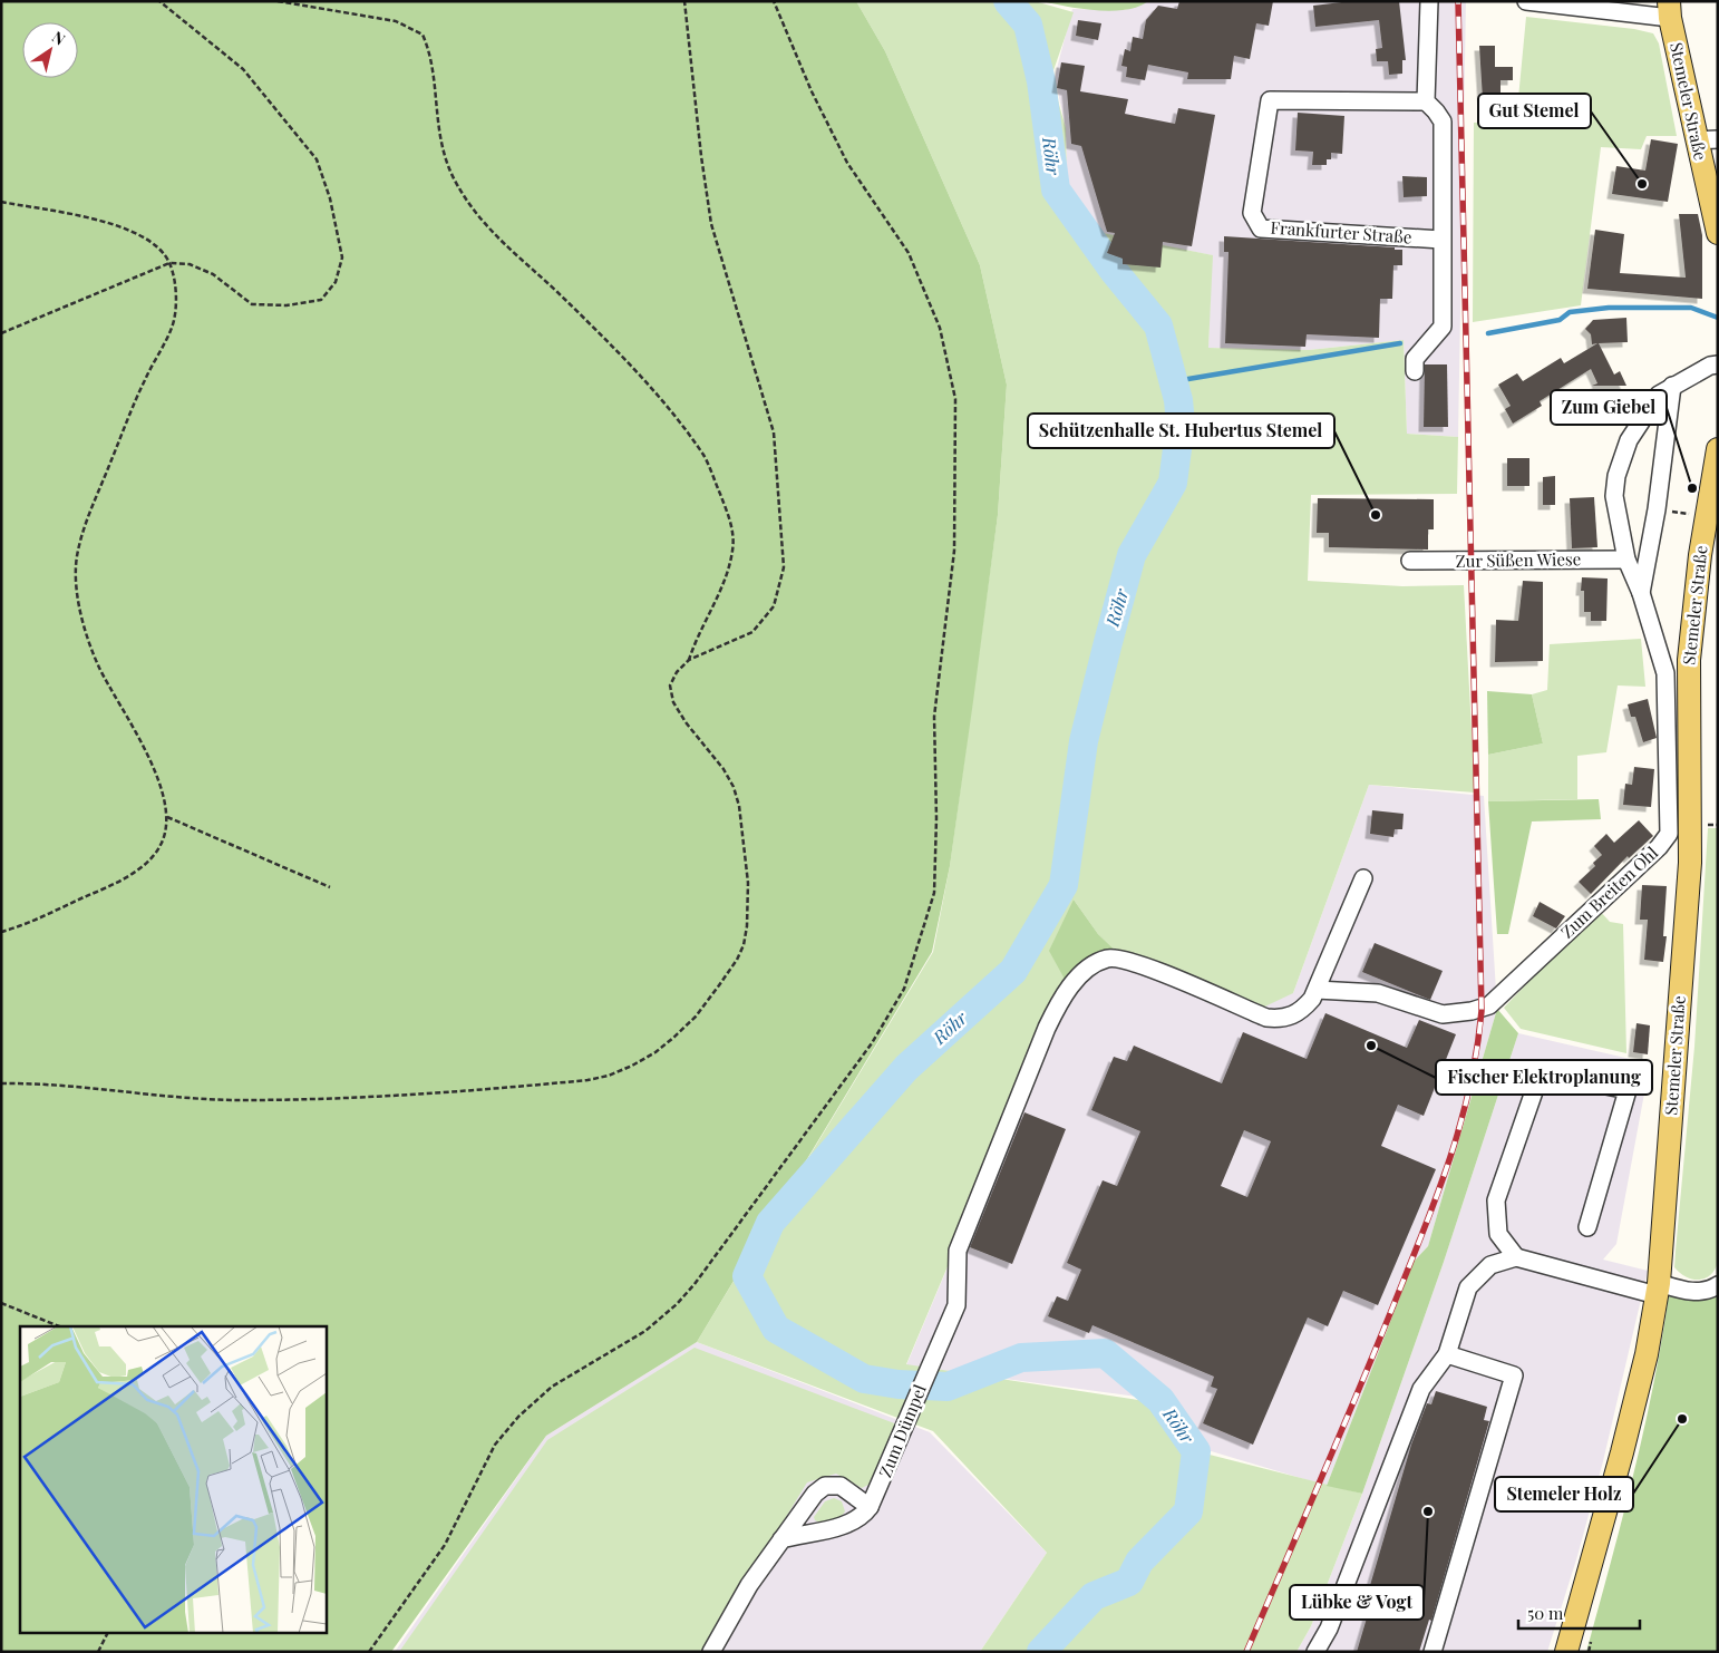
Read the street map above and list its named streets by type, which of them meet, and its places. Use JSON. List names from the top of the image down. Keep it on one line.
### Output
{"streets":{"main road":["Stemeler Straße"],"street":["Frankfurter Straße","Zur Süßen Wiese","Zum Breiten Ohl","Zum Dümpel"]},"crossings":[["Zur Süßen Wiese","Zum Breiten Ohl"],["Zum Breiten Ohl","Zum Dümpel"]],"water":["Röhr"],"places":["Gut Stemel","Zum Giebel","Schützenhalle St. Hubertus Stemel","Fischer Elektroplanung","Stemeler Holz","Lübke & Vogt"],"scale_bar":"50 m","north":"top right"}
